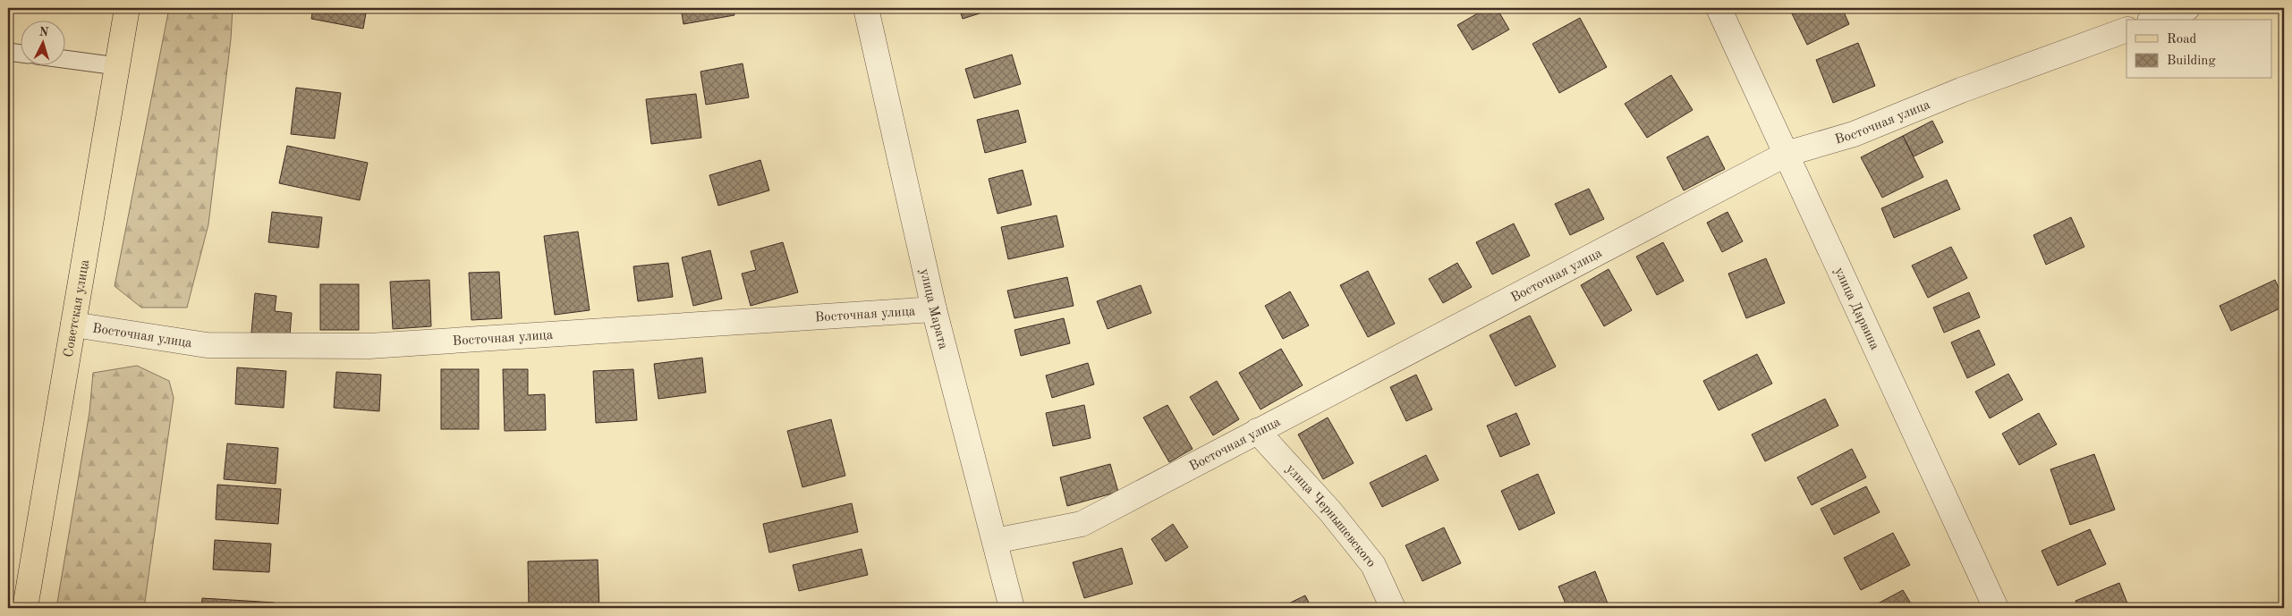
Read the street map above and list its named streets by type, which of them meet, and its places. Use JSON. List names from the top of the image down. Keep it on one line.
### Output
{"streets":{"main road":["Советская улица"],"street":["Восточная улица","улица Дарвина","улица Марата","улица Чернышевского"]},"crossings":[["Восточная улица","улица Дарвина"],["Восточная улица","Советская улица"],["Восточная улица","улица Марата"],["Восточная улица","улица Чернышевского"]],"legend":["Road","Building"],"north":"top"}
